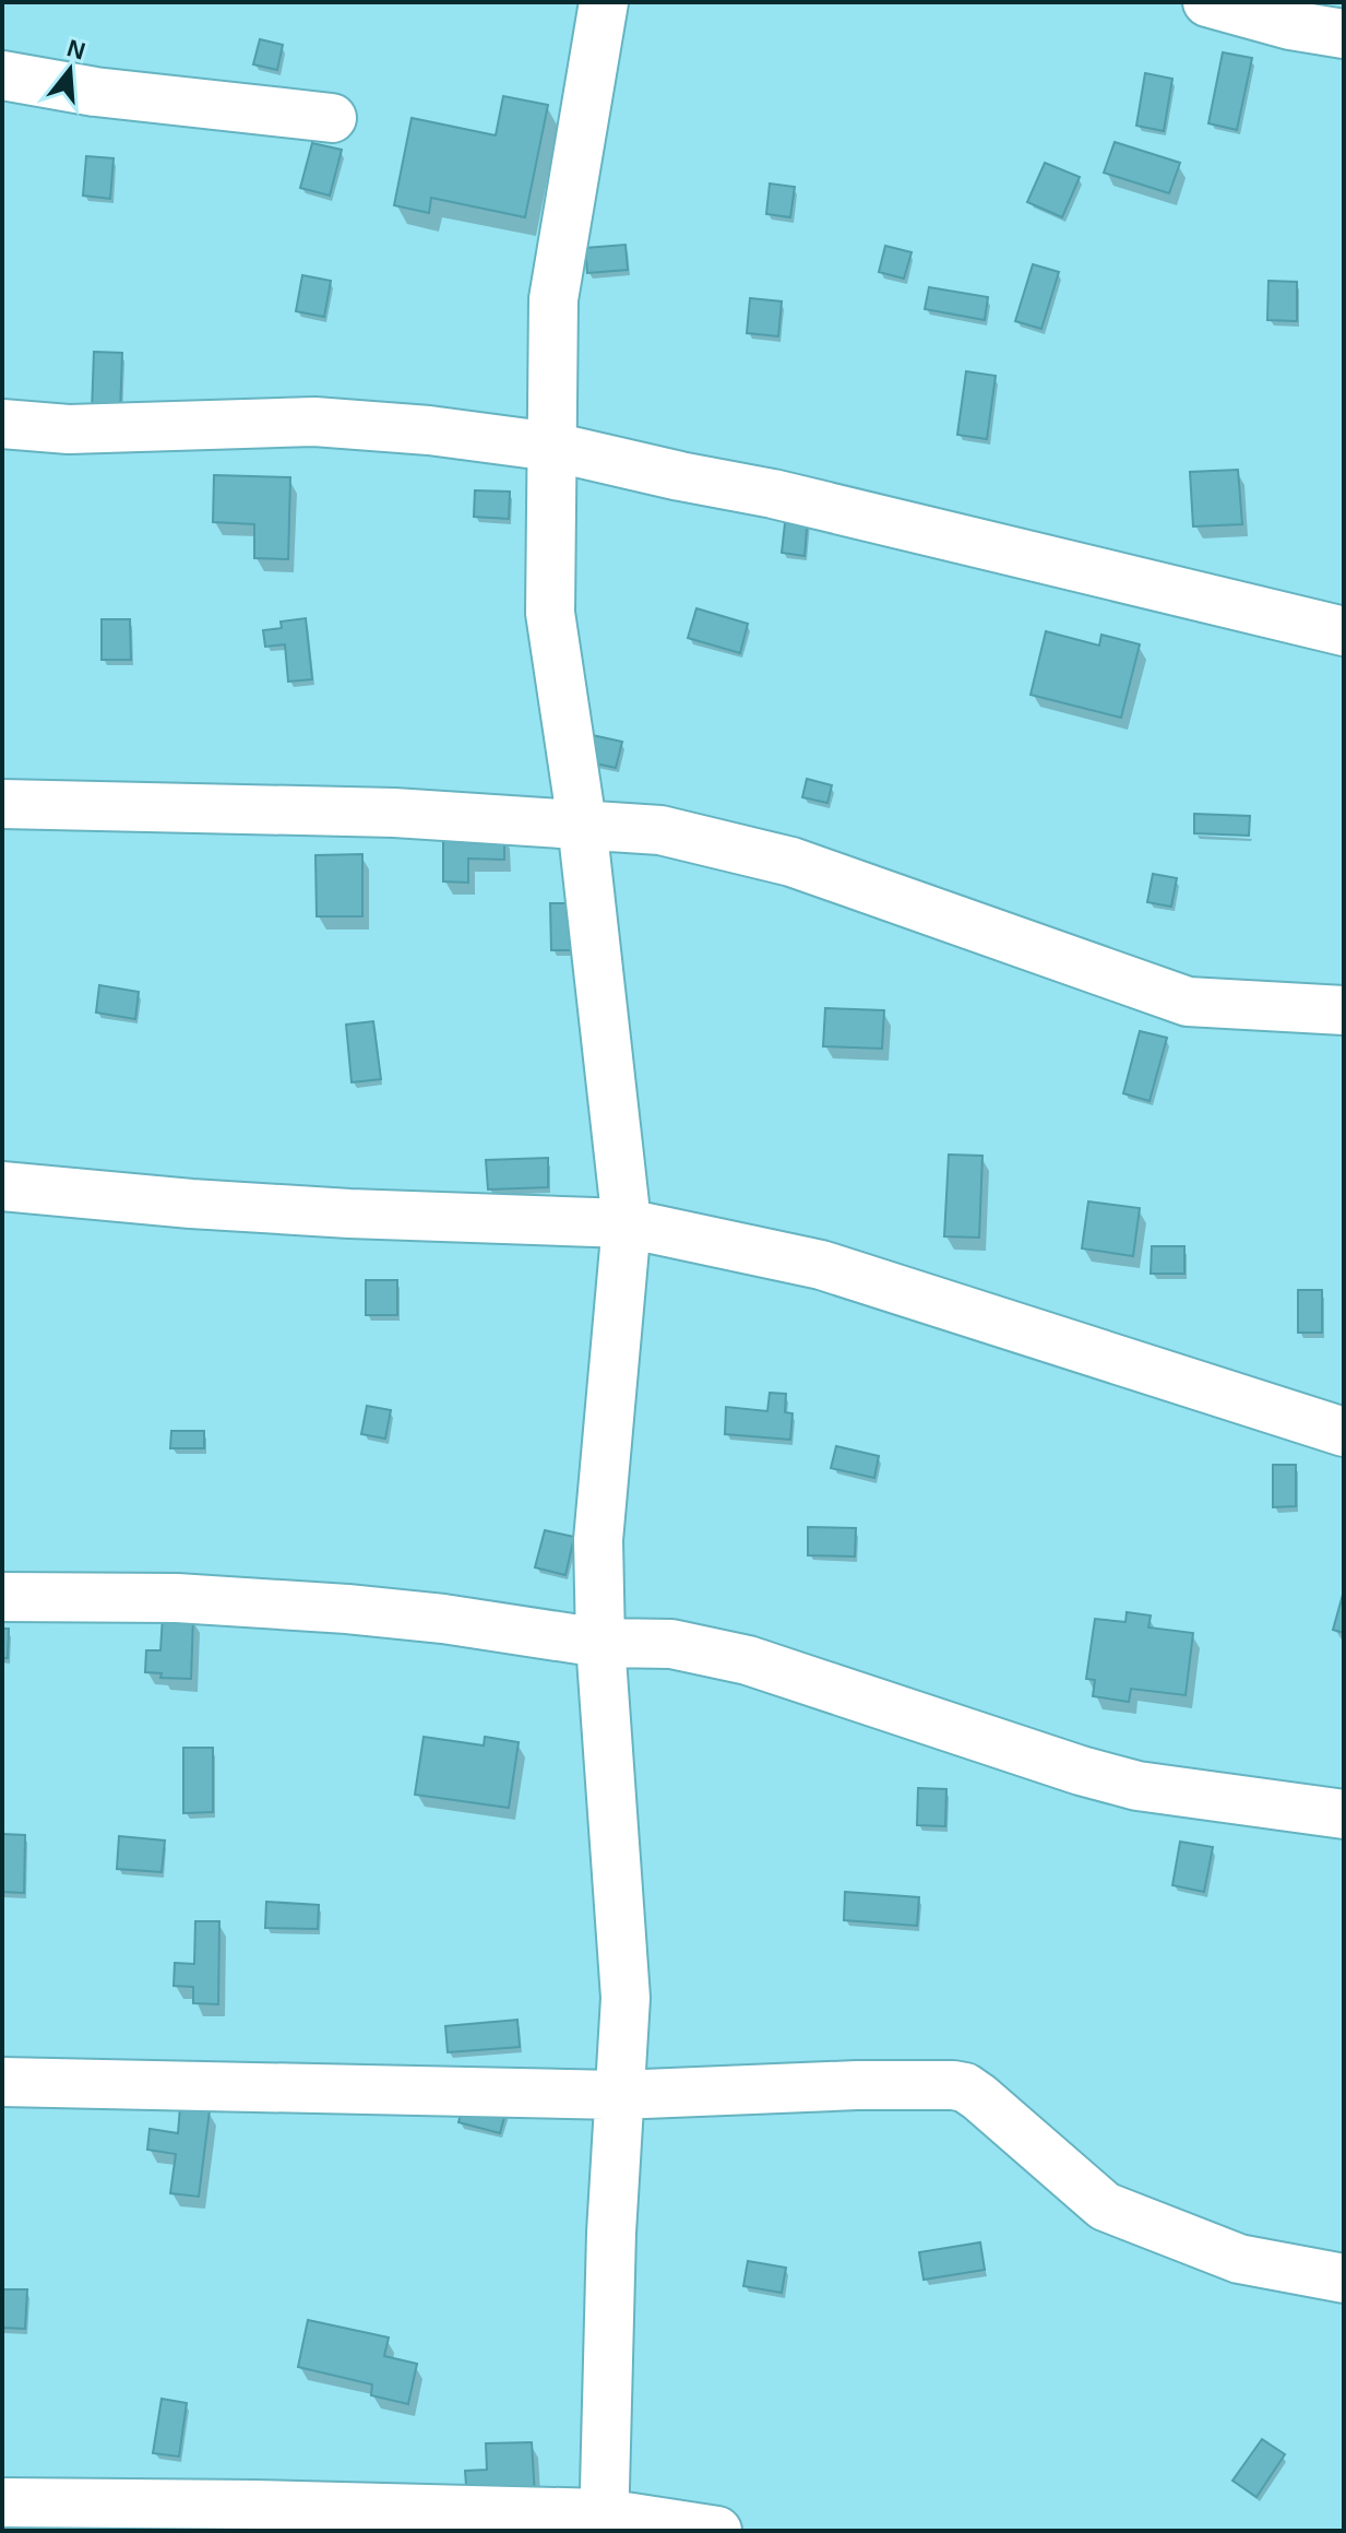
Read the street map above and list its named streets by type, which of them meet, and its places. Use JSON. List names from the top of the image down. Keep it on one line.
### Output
{"north":"top"}
